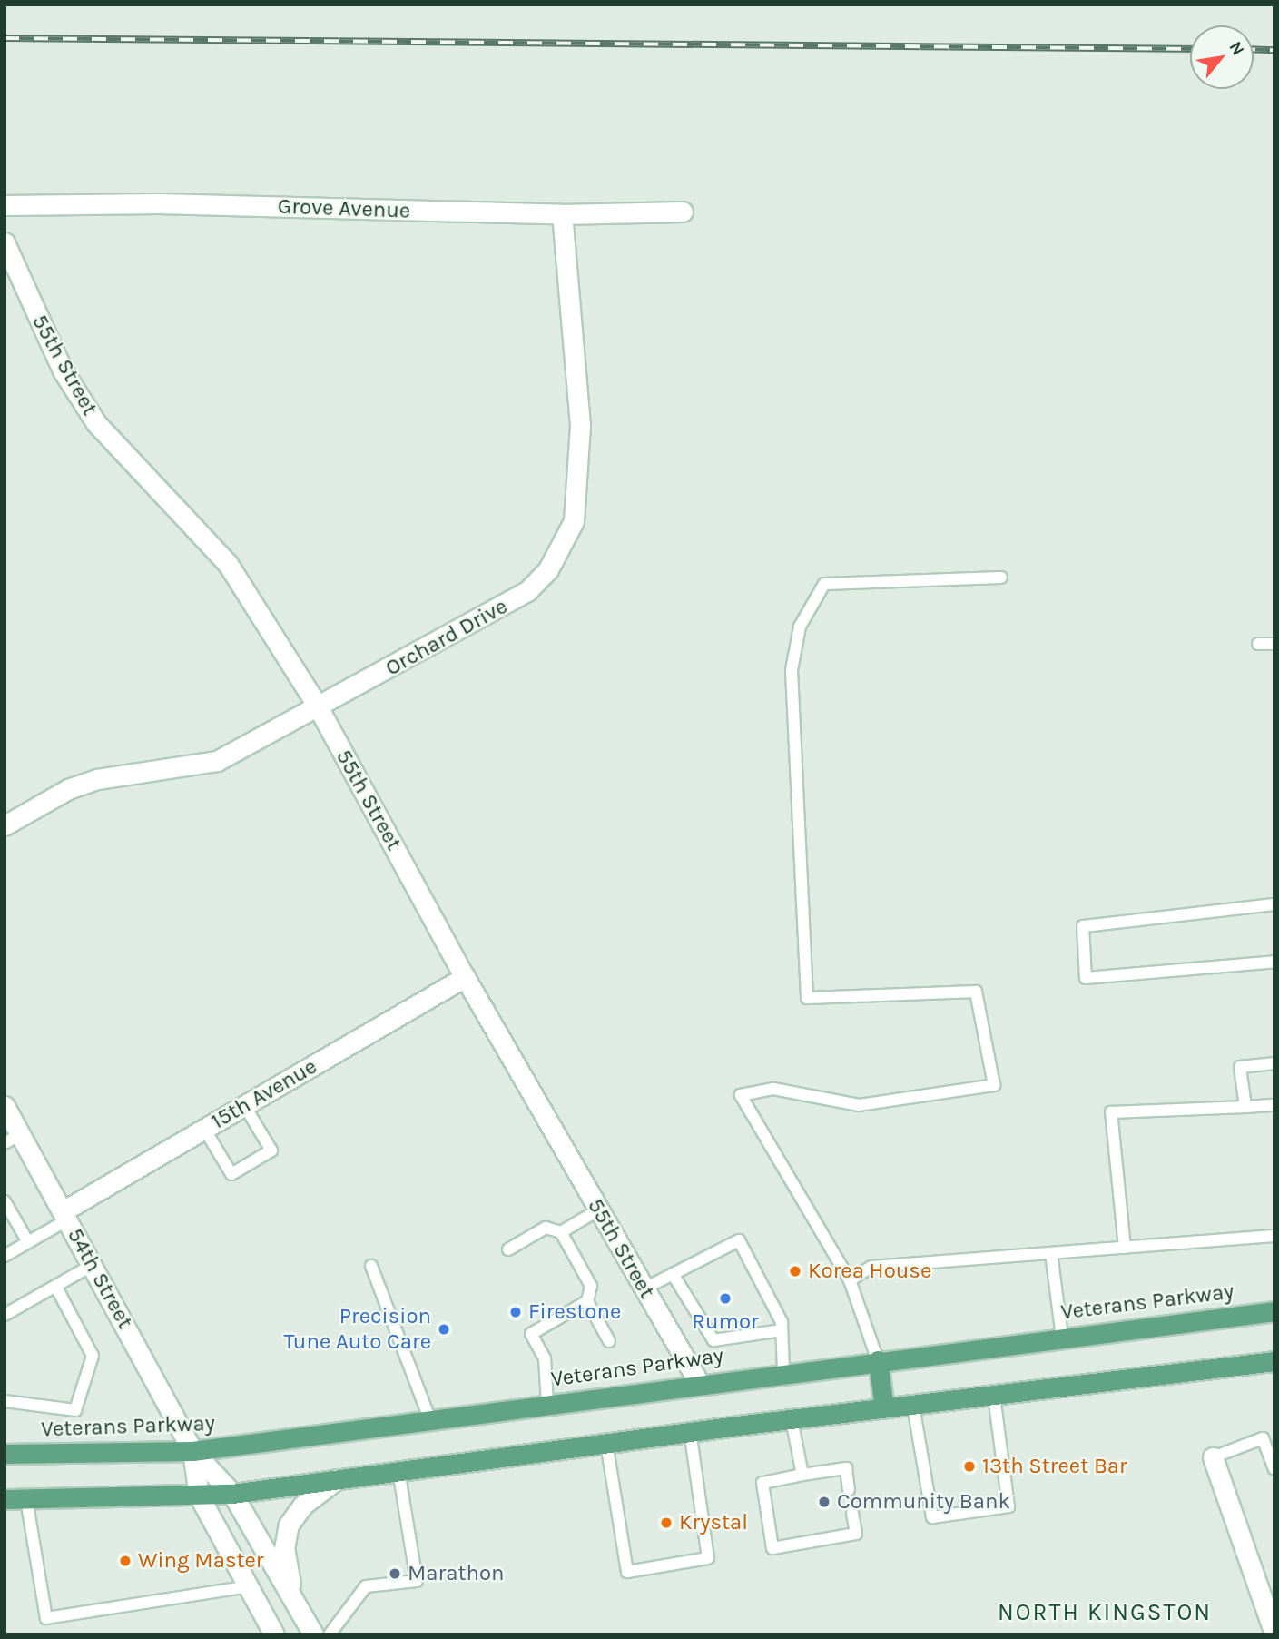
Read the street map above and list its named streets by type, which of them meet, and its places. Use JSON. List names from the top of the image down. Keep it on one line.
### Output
{"streets":{"main road":["Veterans Parkway"],"street":["Grove Avenue","55th Street","Orchard Drive","15th Avenue","54th Street"]},"crossings":[["Grove Avenue","Orchard Drive"],["55th Street","Orchard Drive"],["55th Street","15th Avenue"],["55th Street","Veterans Parkway"],["15th Avenue","54th Street"],["54th Street","Veterans Parkway"]],"districts":["NORTH KINGSTON"],"places":["Korea House","Rumor","Firestone","Precision Tune Auto Care","13th Street Bar","Community Bank","Krystal","Wing Master","Marathon"],"north":"top right"}
